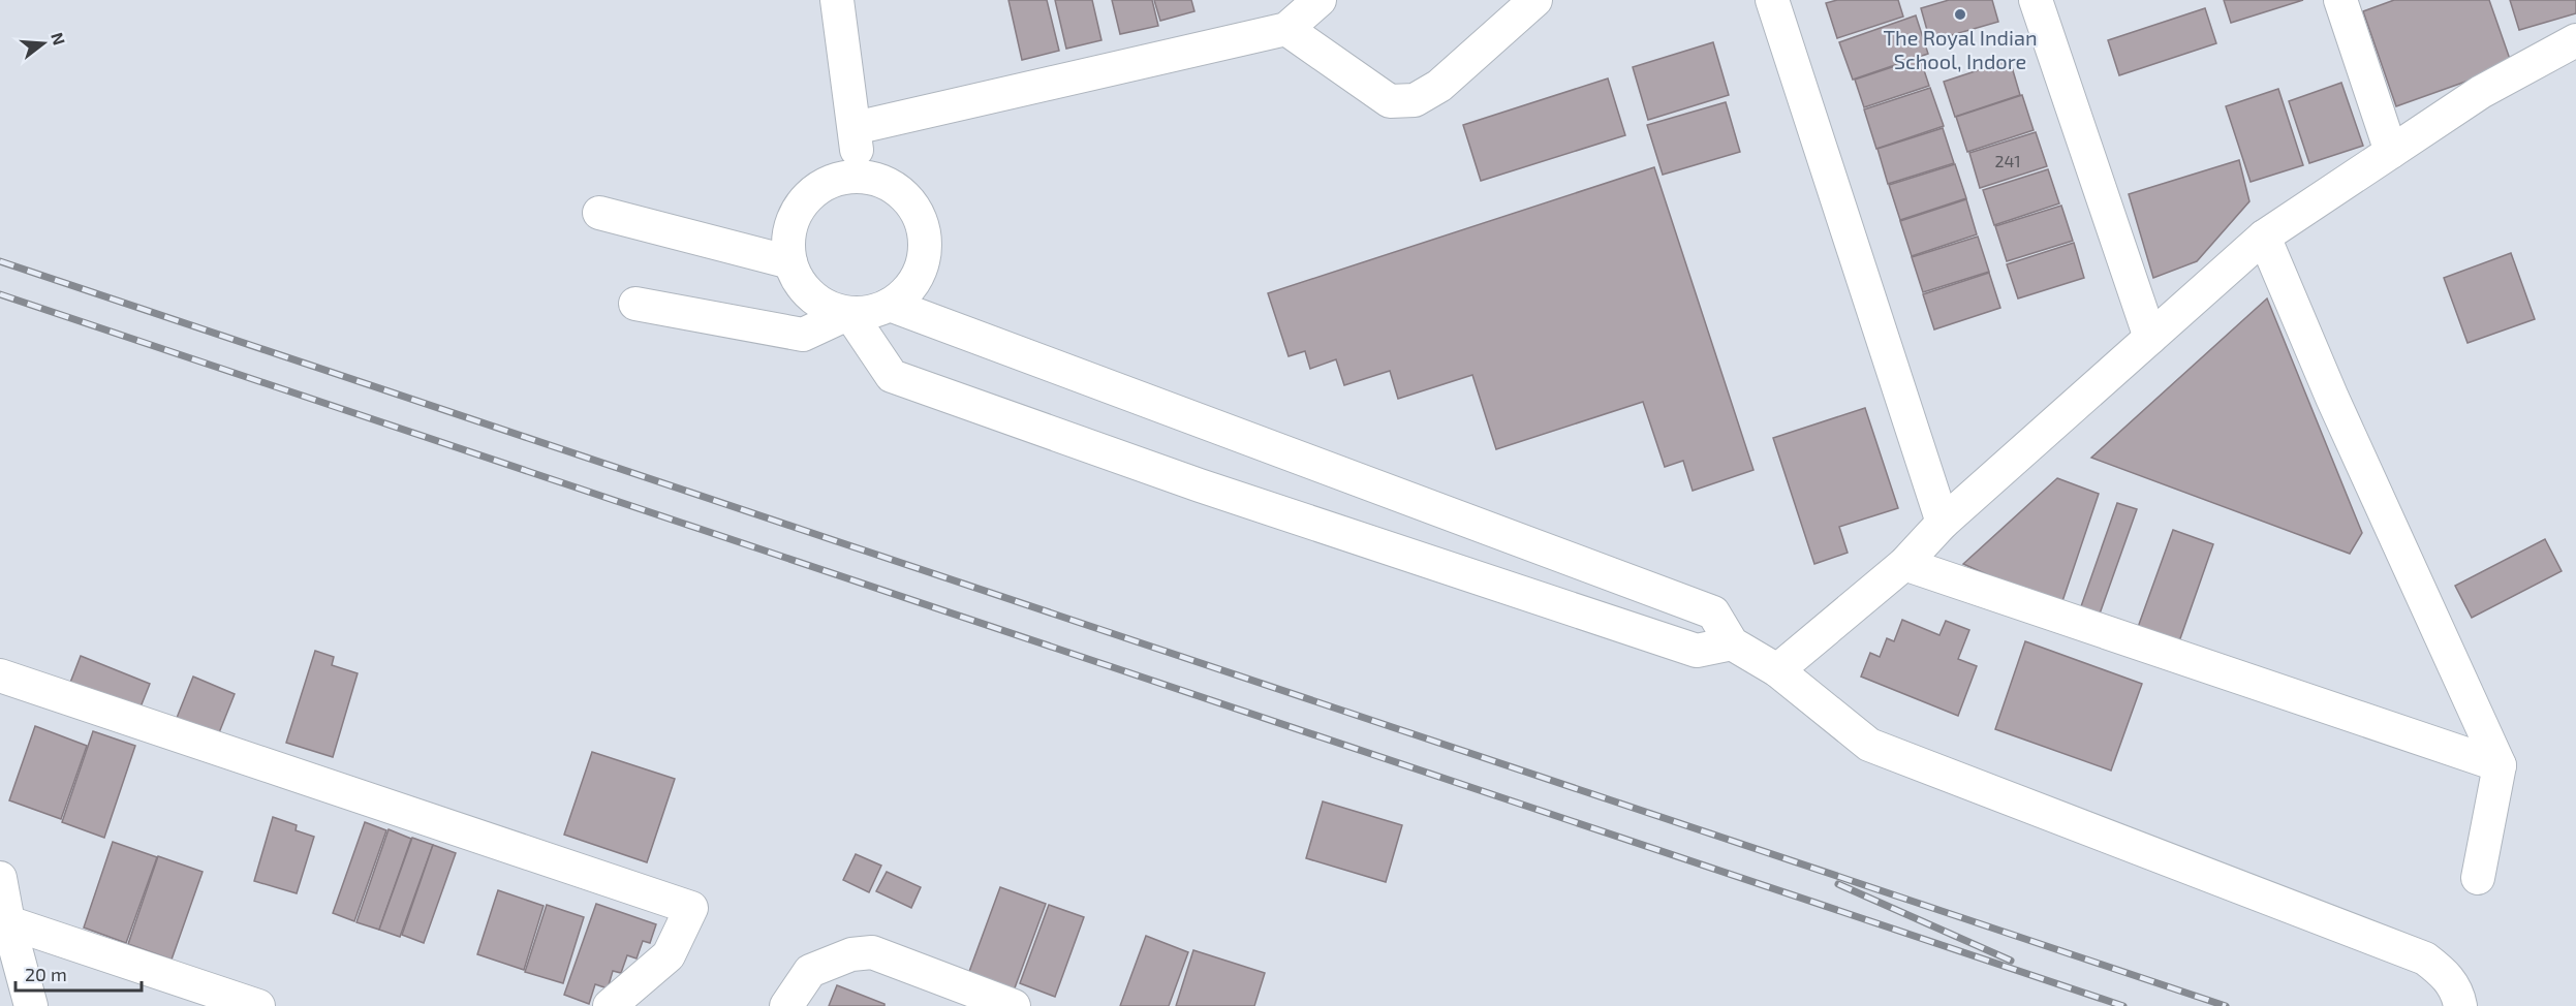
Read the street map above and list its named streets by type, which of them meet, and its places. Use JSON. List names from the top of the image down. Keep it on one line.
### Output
{"places":["The Royal Indian School, Indore"],"house_numbers":["241"],"scale_bar":"20 m","north":"right"}
